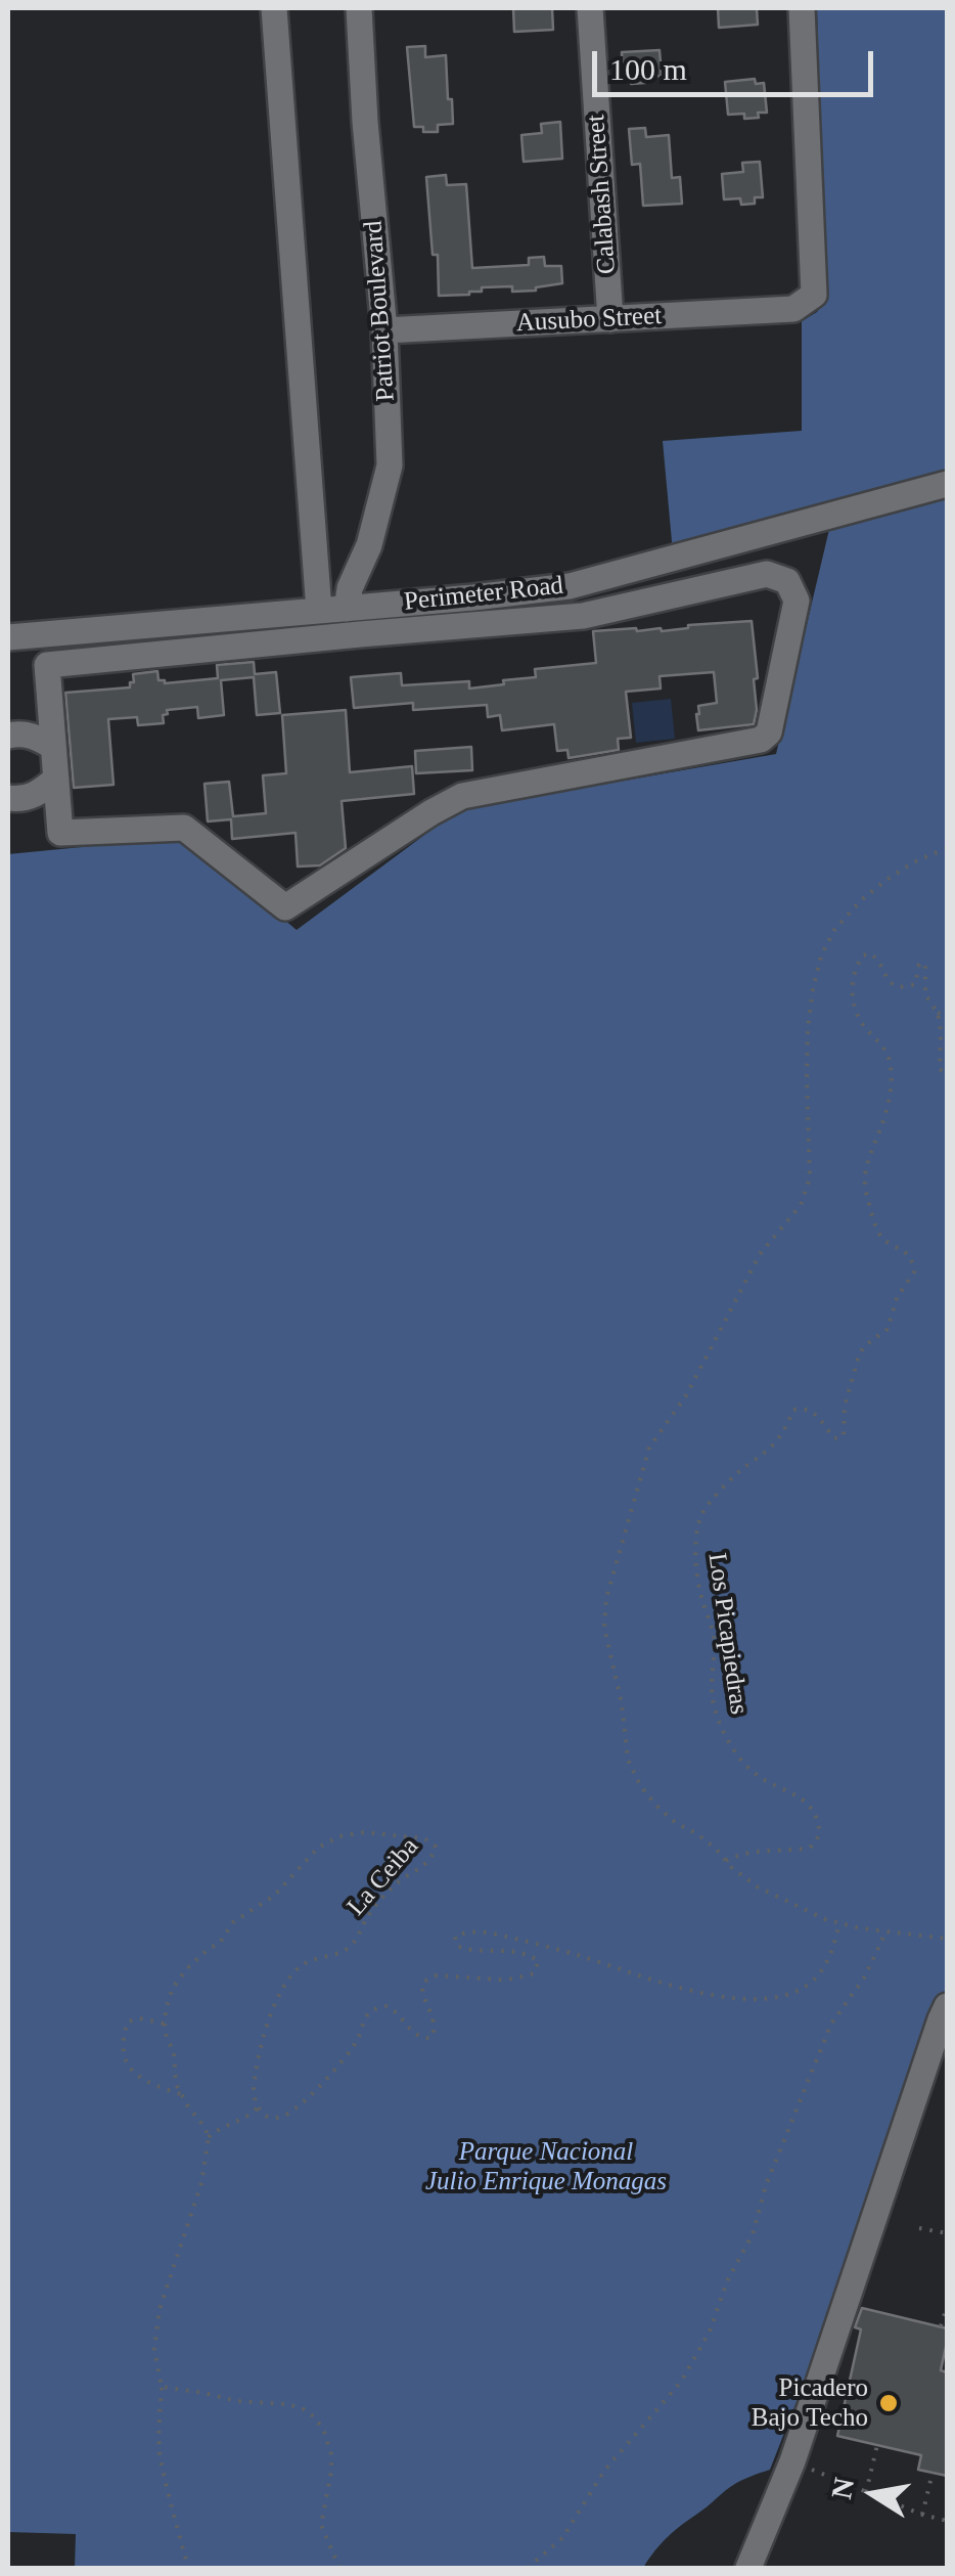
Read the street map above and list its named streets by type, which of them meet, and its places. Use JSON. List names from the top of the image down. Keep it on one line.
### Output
{"streets":{"street":["Calabash Street","Patriot Boulevard","Ausubo Street","Perimeter Road"],"path":["Los Picapiedras","La Ceiba"]},"crossings":[["Calabash Street","Ausubo Street"],["Patriot Boulevard","Ausubo Street"],["Patriot Boulevard","Perimeter Road"]],"parks":["Parque Nacional Julio Enrique Monagas"],"places":["Picadero Bajo Techo"],"scale_bar":"100 m","north":"left"}
